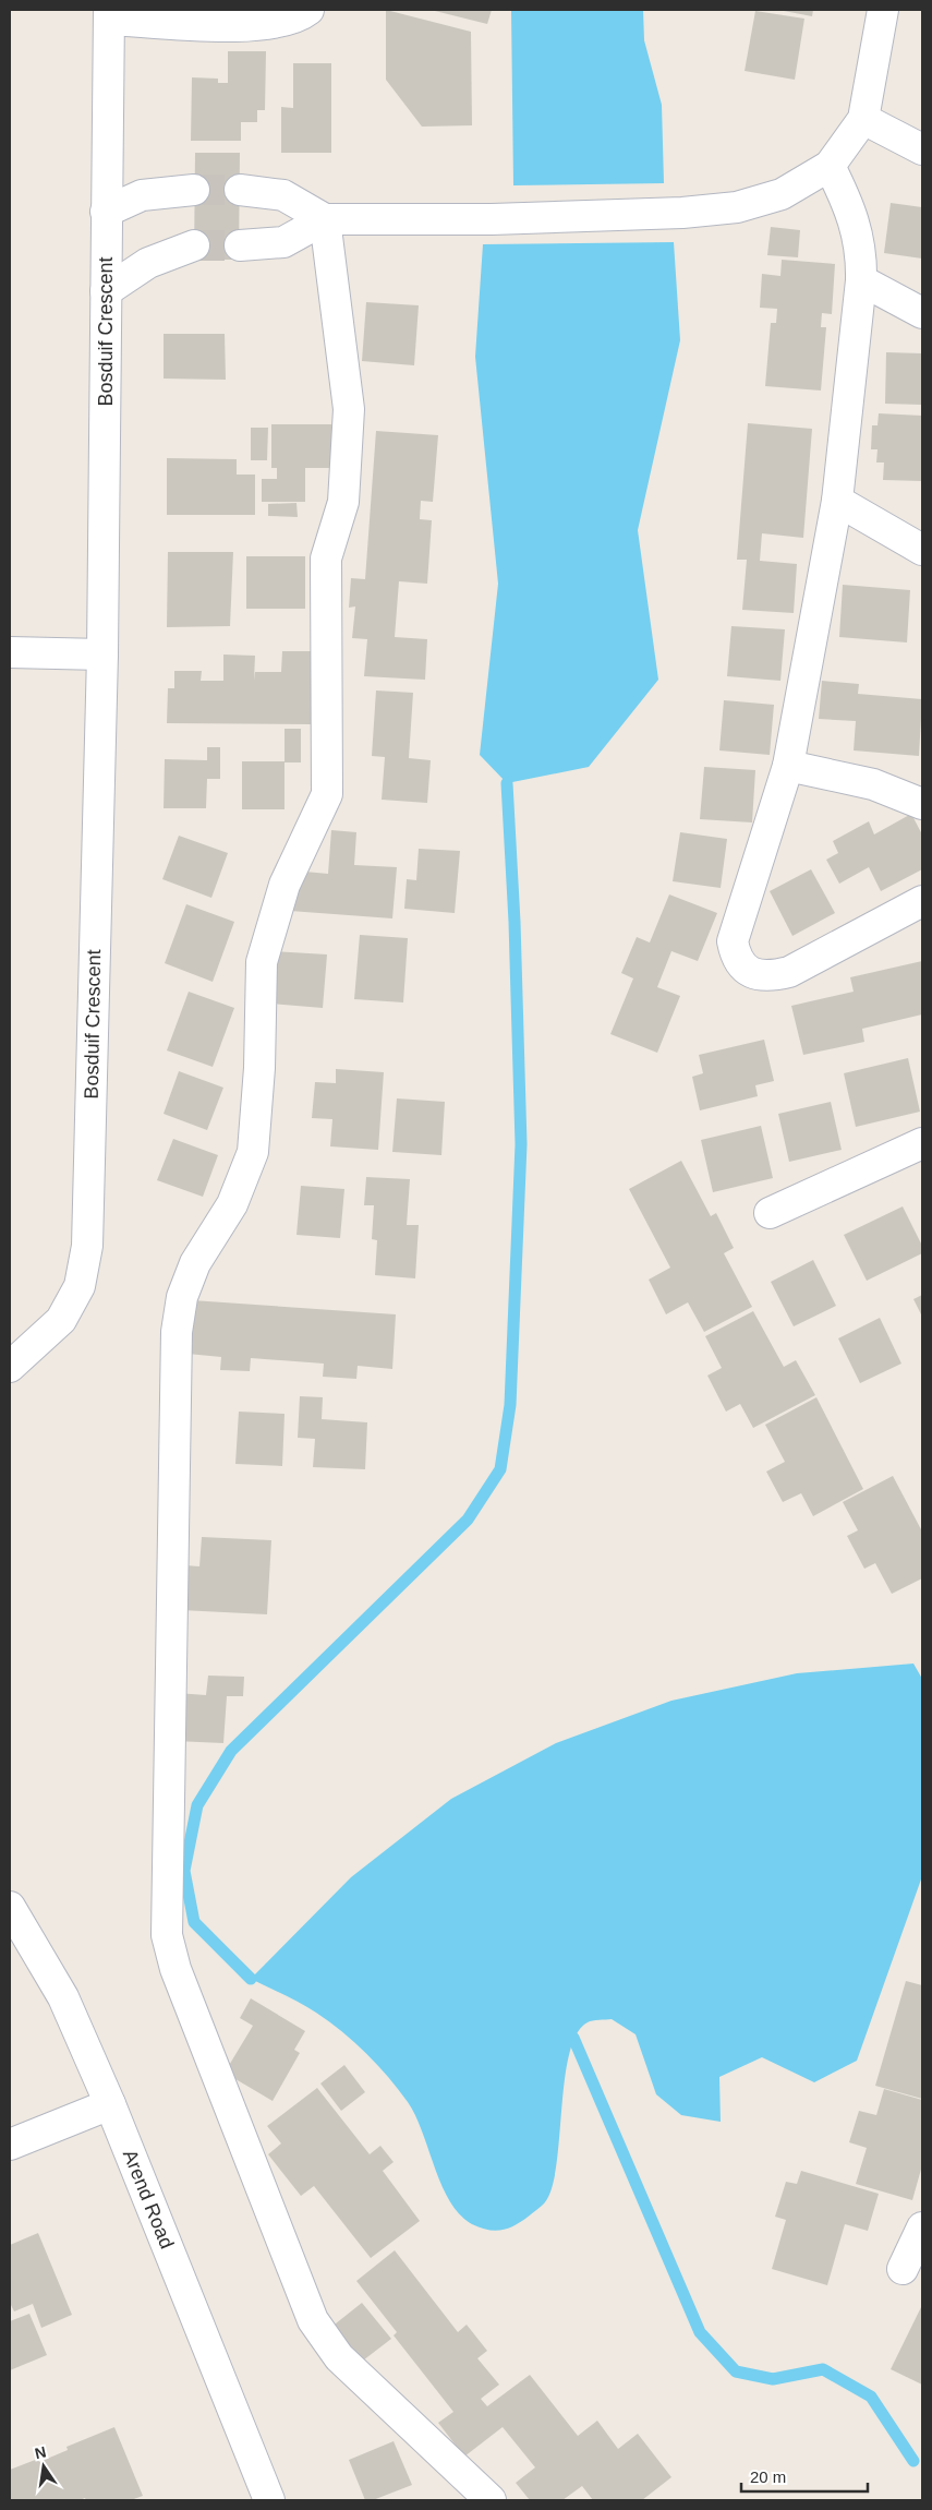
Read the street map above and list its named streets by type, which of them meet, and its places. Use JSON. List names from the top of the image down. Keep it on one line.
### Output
{"streets":{"street":["Bosduif Crescent","Arend Road"]},"scale_bar":"20 m","north":"top"}
